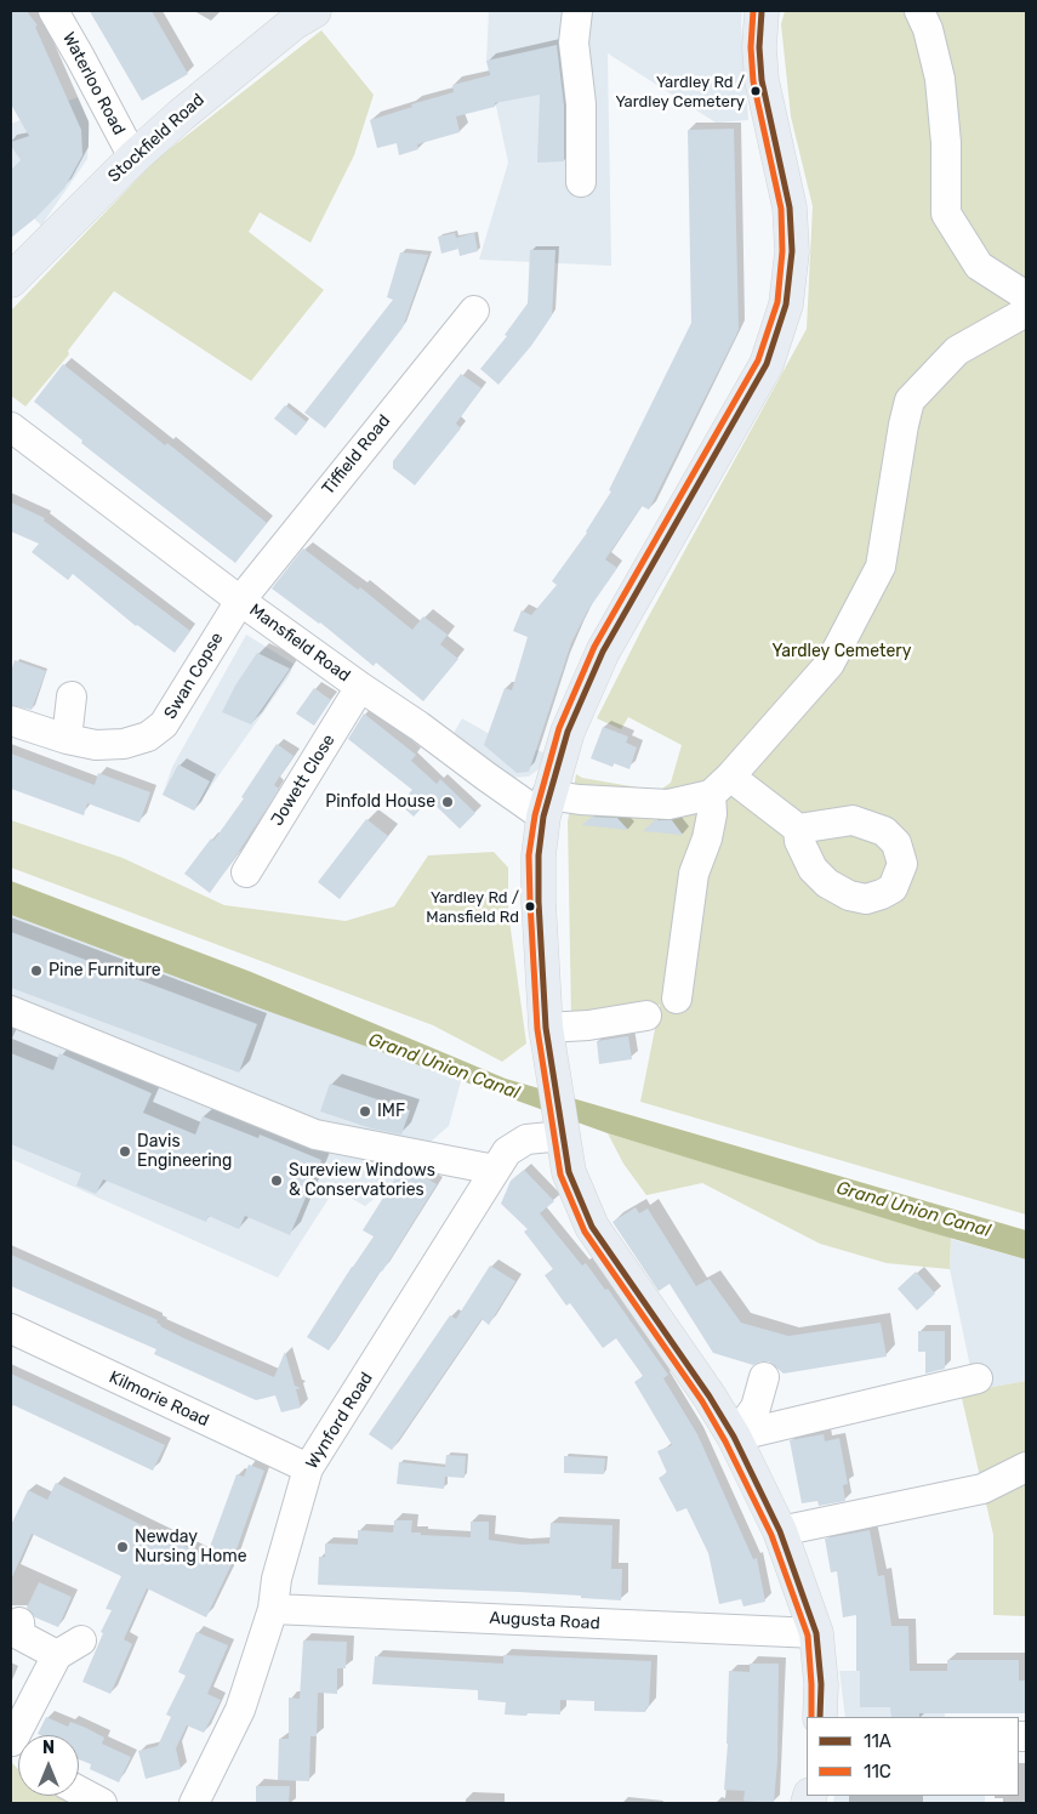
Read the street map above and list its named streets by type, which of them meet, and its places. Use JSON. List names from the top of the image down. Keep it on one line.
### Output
{"streets":{"main road":["Stockfield Road"],"street":["Waterloo Road","Tiffield Road","Mansfield Road","Swan Copse","Jowett Close","Kilmorie Road","Wynford Road","Augusta Road"]},"crossings":[["Waterloo Road","Stockfield Road"],["Tiffield Road","Mansfield Road"],["Tiffield Road","Swan Copse"],["Mansfield Road","Swan Copse"],["Mansfield Road","Jowett Close"],["Kilmorie Road","Wynford Road"],["Wynford Road","Augusta Road"]],"water":["Grand Union Canal"],"parks":["Yardley Cemetery"],"places":["Yardley Rd / Yardley Cemetery","Pinfold House","Yardley Rd / Mansfield Rd","Pine Furniture","IMF","Davis Engineering","Sureview Windows & Conservatories","Newday Nursing Home"],"lines":["transit line 11A","transit line 11C"],"legend":["11A","11C"],"north":"top"}
